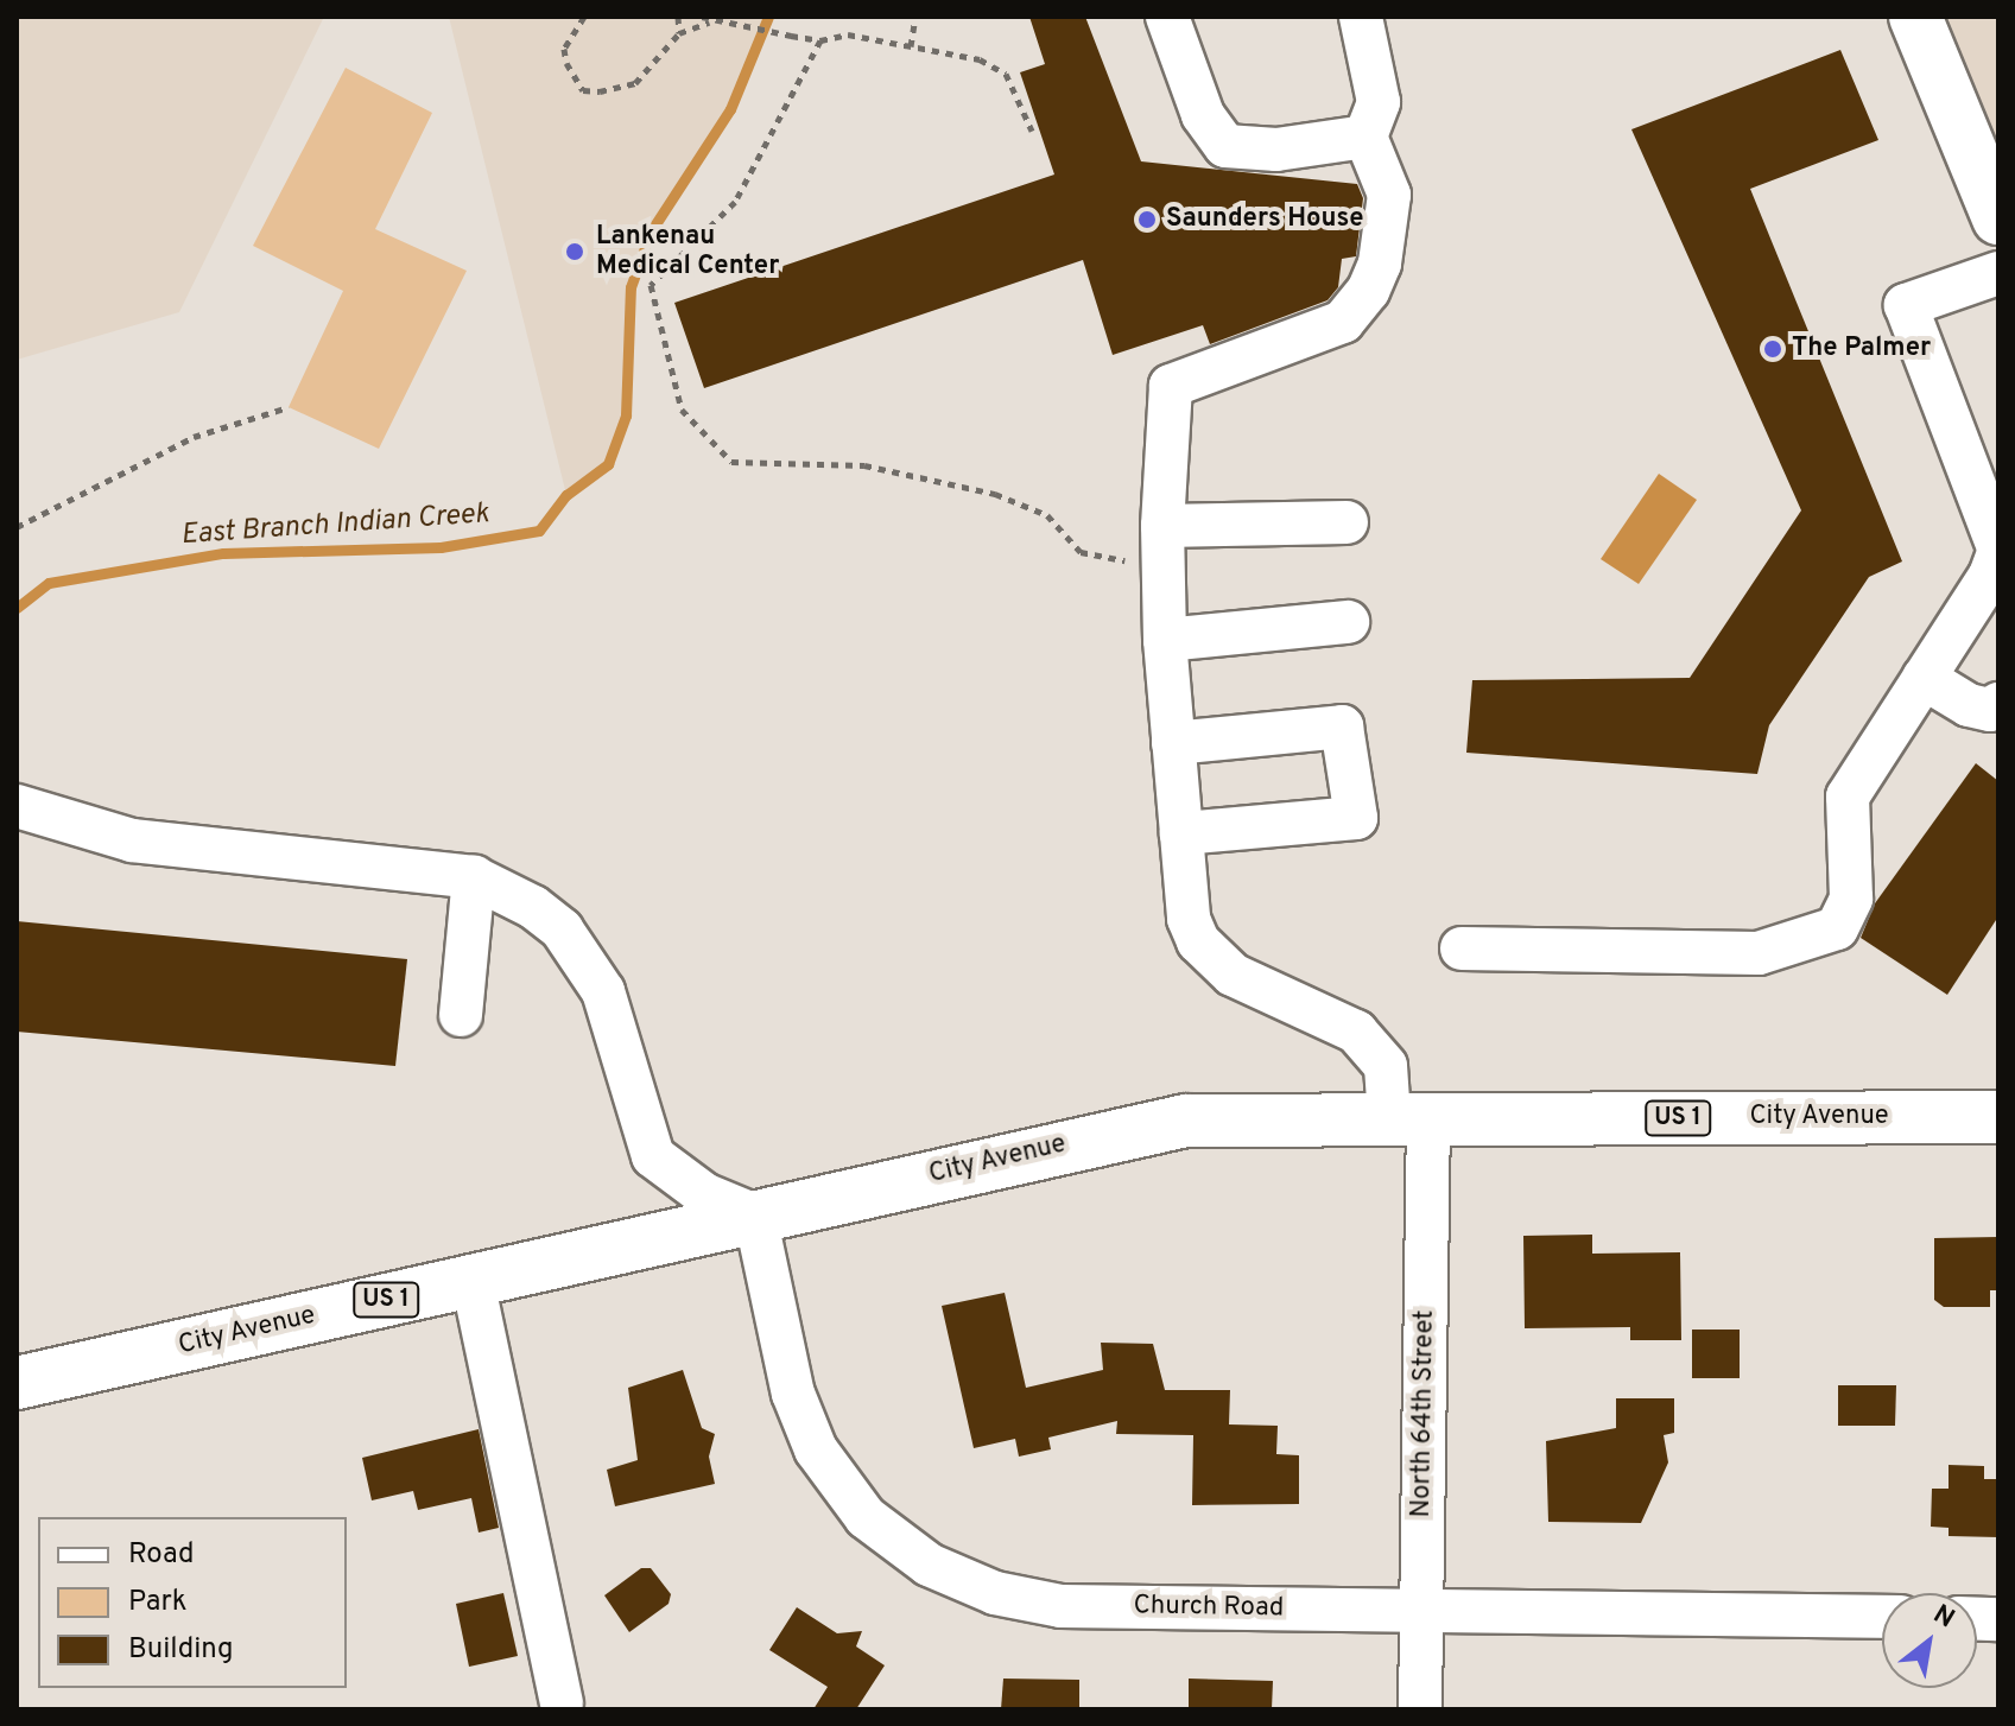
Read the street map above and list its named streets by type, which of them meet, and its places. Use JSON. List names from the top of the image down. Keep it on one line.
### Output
{"streets":{"highway":["City Avenue","US 1"],"street":["North 64th Street","Church Road"]},"crossings":[["City Avenue","North 64th Street"],["City Avenue","Church Road"],["North 64th Street","Church Road"]],"water":["East Branch Indian Creek"],"places":["Saunders House","Lankenau Medical Center","The Palmer"],"legend":["Road","Park","Building"],"north":"top right"}
